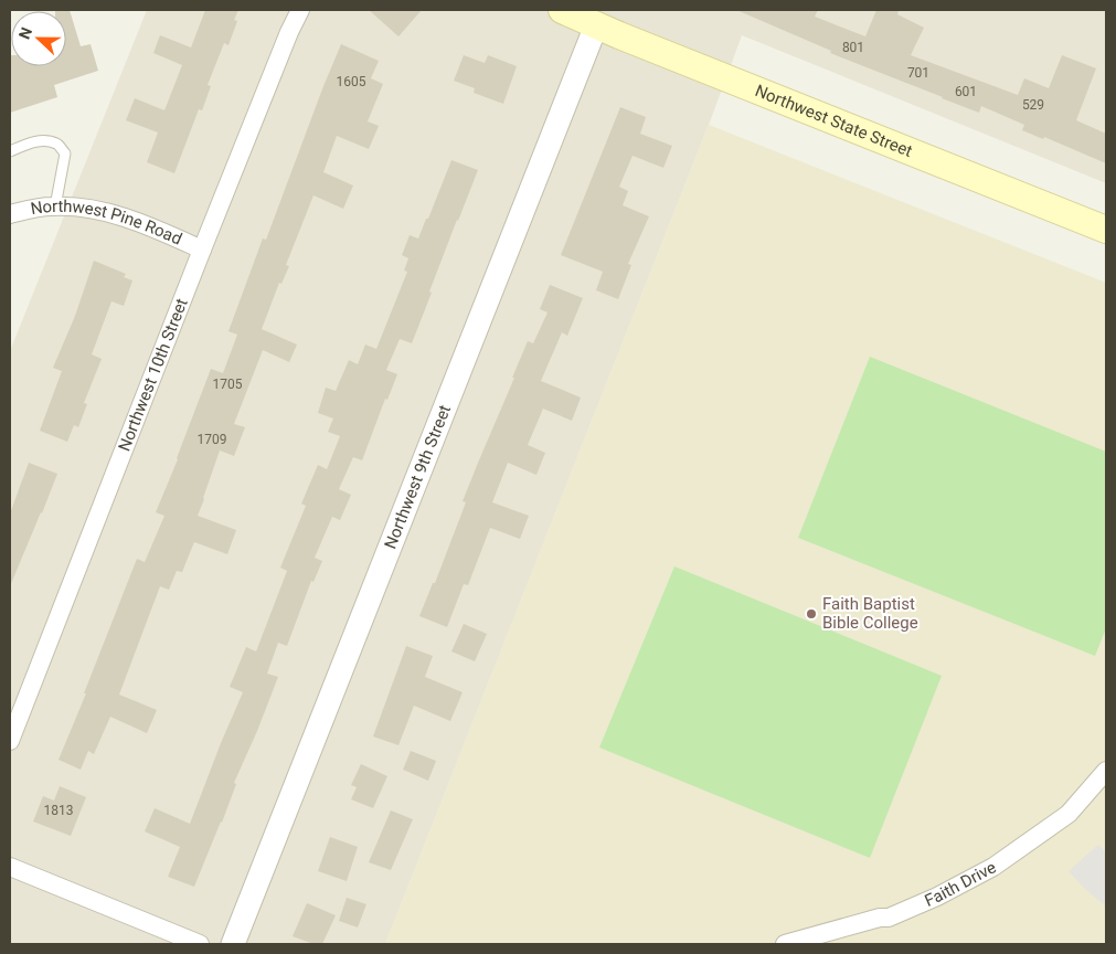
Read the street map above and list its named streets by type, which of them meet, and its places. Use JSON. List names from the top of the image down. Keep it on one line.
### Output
{"streets":{"main road":["Northwest State Street"],"street":["Northwest Pine Road","Northwest 10th Street","Northwest 9th Street","Faith Drive"]},"crossings":[["Northwest State Street","Northwest 9th Street"],["Northwest Pine Road","Northwest 10th Street"]],"places":["Faith Baptist Bible College"],"house_numbers":["801","701","1605","601","529","1705","1709","1813"],"north":"left"}
